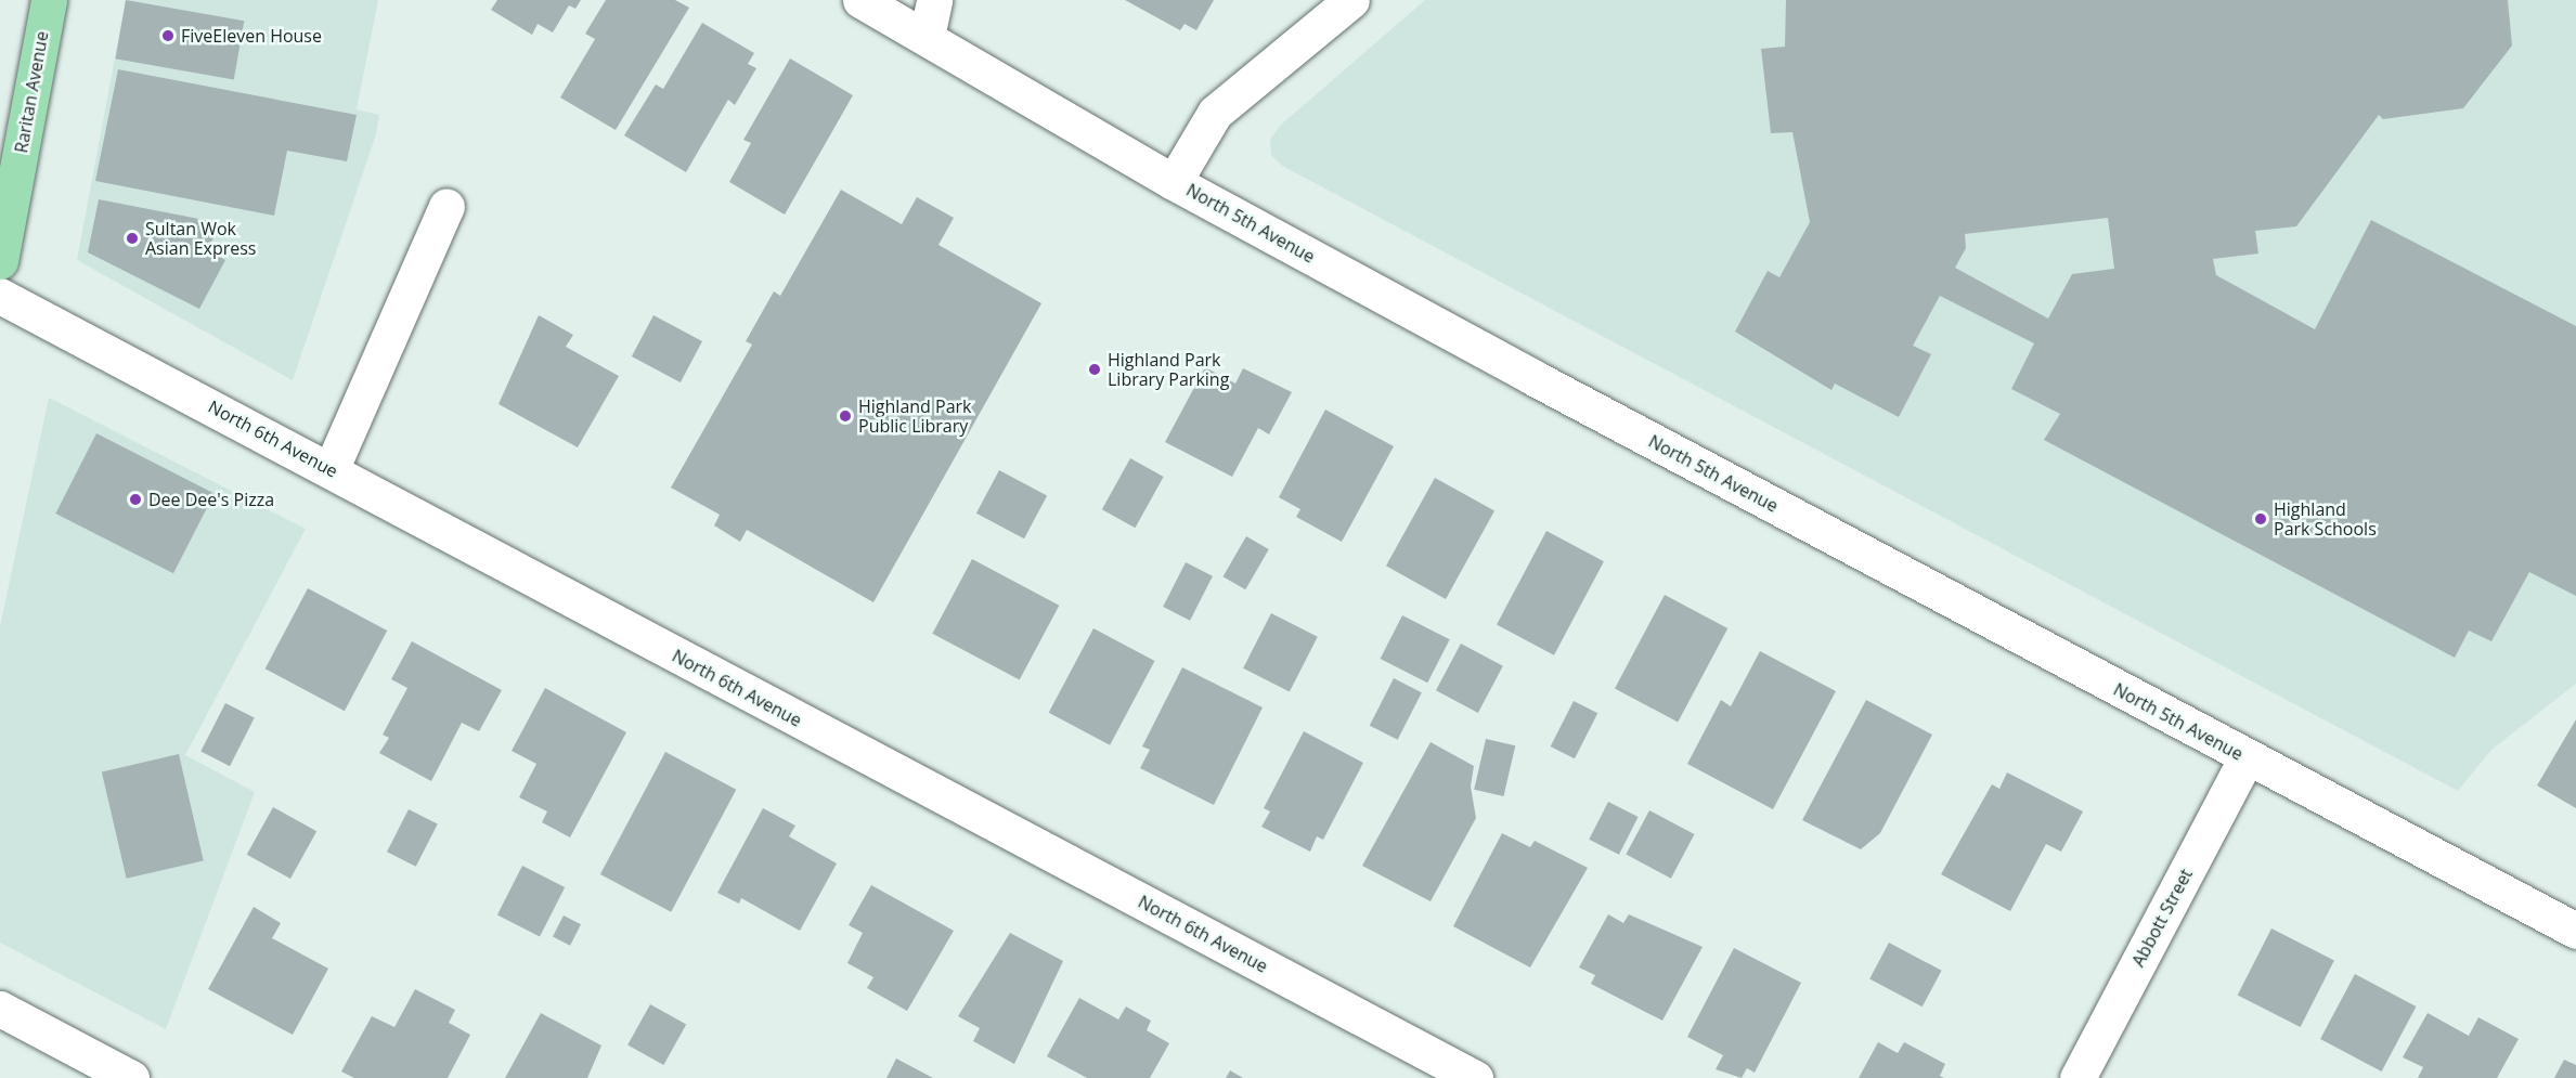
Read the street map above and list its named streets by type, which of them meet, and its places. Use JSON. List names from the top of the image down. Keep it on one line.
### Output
{"streets":{"main road":["Raritan Avenue"],"street":["North 5th Avenue","North 6th Avenue","Abbott Street"]},"crossings":[["North 5th Avenue","Abbott Street"]],"places":["FiveEleven House","Sultan Wok Asian Express","Highland Park Library Parking","Highland Park Public Library","Dee Dee's Pizza","Highland Park Schools"]}
